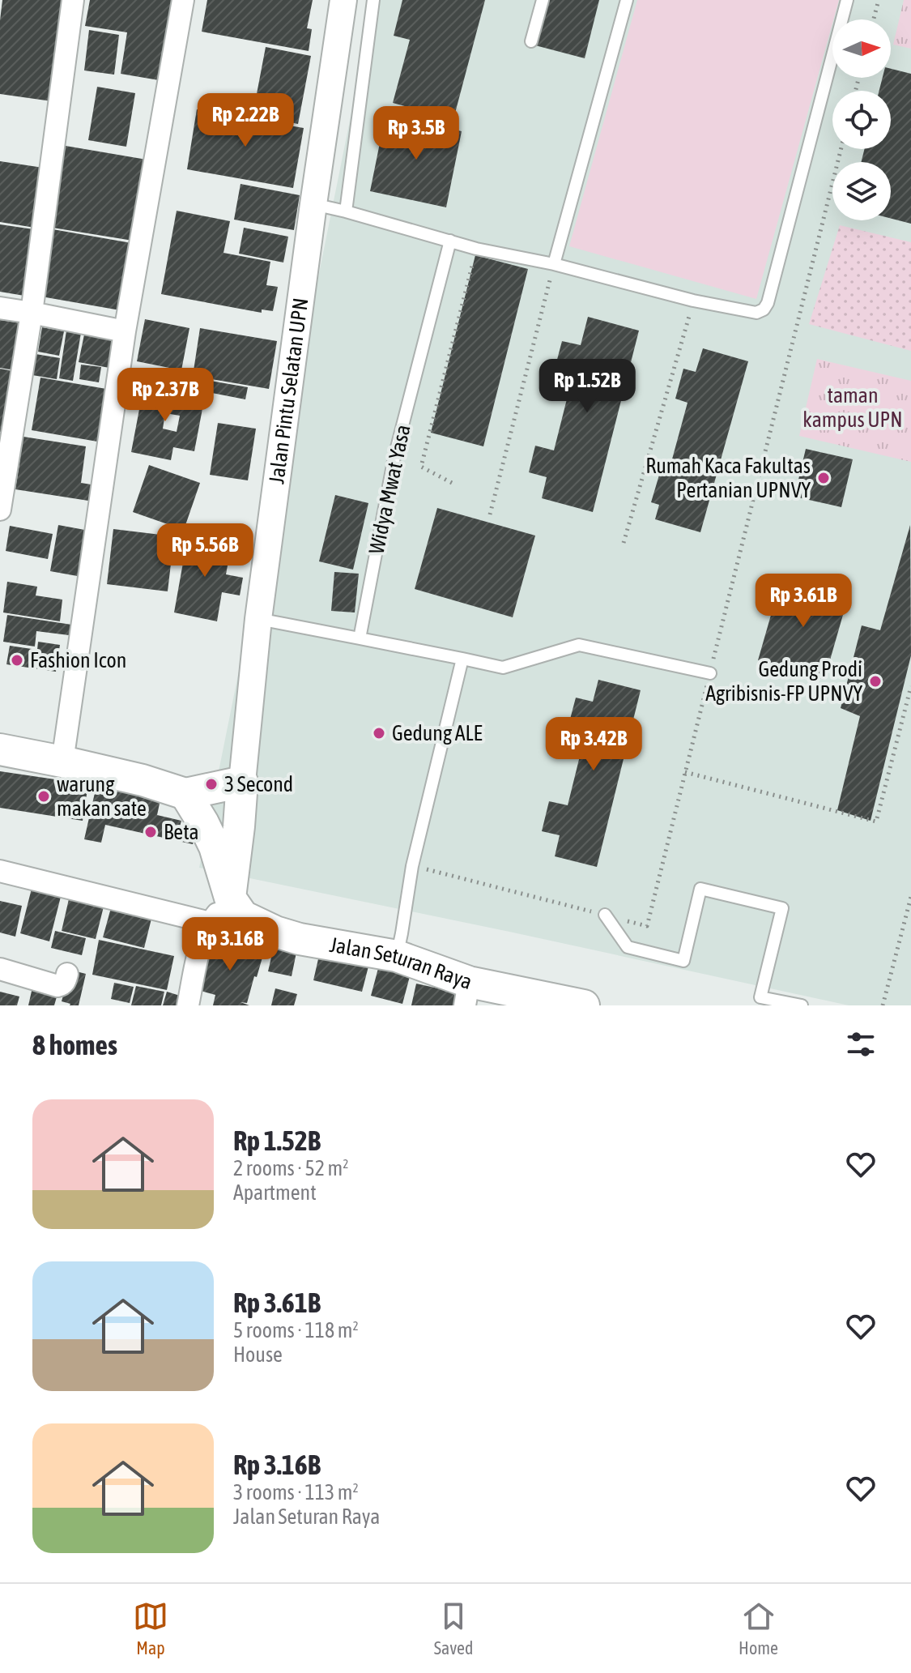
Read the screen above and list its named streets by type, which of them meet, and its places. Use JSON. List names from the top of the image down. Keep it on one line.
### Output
{"streets":{"main road":["Jalan Seturan Raya"],"street":["Jalan Pintu Selatan UPN"],"lane":["Widya Mwat Yasa"]},"parks":["taman kampus UPN"],"places":["Rumah Kaca Fakultas Pertanian UPNVY","Fashion Icon","Gedung Prodi Agribisnis-FP UPNVY","Gedung ALE","3 Second","warung makan sate","Beta"],"north":"right","page":{"price":["Rp 2.22B","Rp 3.5B","Rp 1.52B","Rp 2.37B","Rp 5.56B","Rp 3.61B","Rp 3.42B","Rp 3.16B"],"heading":"8 homes","list":[{"name":"Rp 1.52B","note":"2 rooms · 52 m² · Apartment"},{"name":"Rp 3.61B","note":"5 rooms · 118 m² · House"},{"name":"Rp 3.16B","note":"3 rooms · 113 m² · Jalan Seturan Raya"}],"tabs":["Map","Saved","Home"]}}
